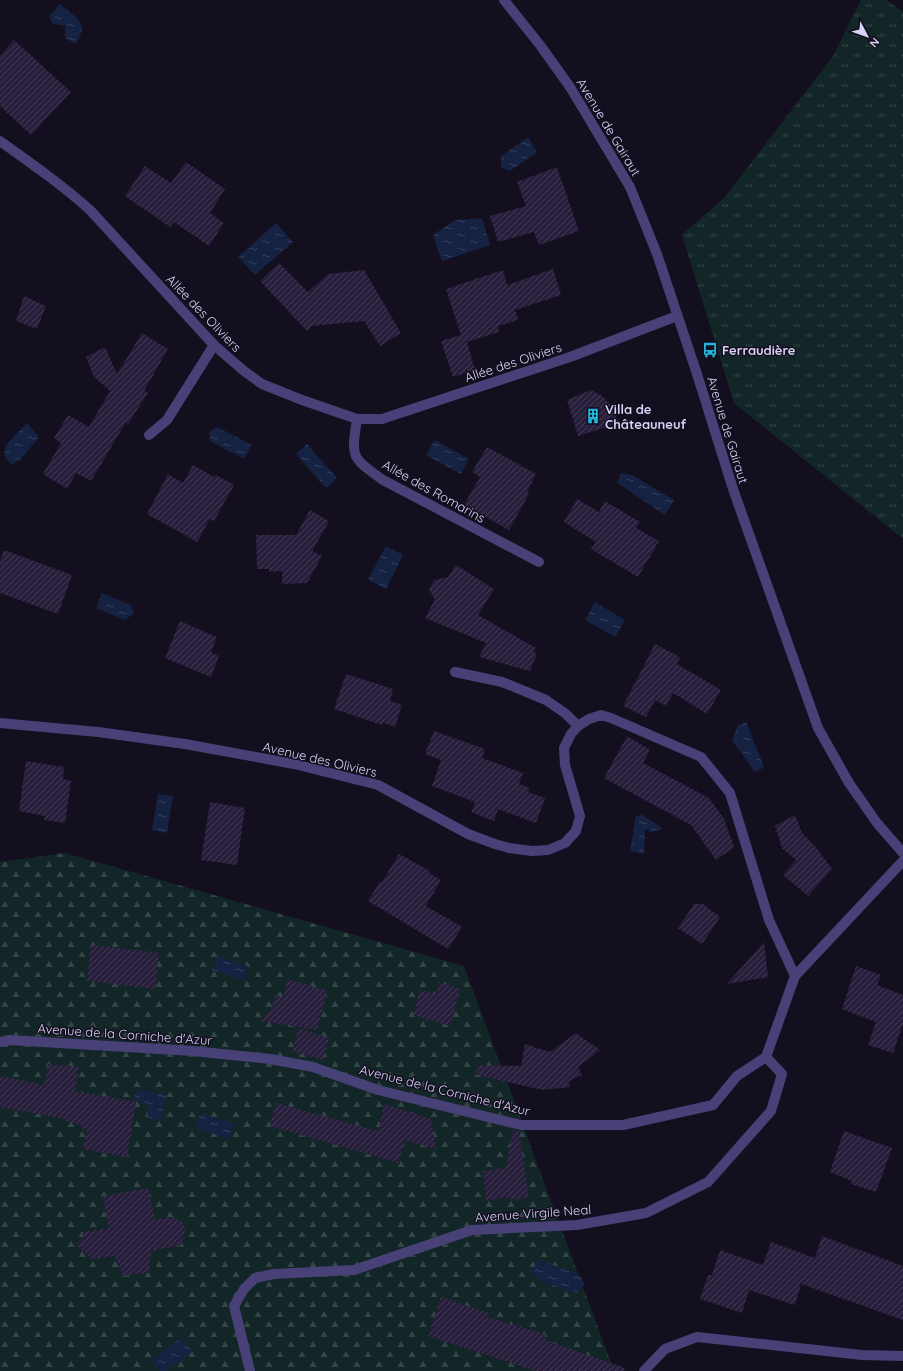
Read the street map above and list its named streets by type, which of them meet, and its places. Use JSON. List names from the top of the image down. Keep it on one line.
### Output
{"streets":{"street":["Avenue de Gairaut","Allée des Oliviers","Allée des Romarins","Avenue des Oliviers","Avenue de la Corniche d'Azur","Avenue Virgile Neal"]},"crossings":[["Avenue de Gairaut","Allée des Oliviers"],["Allée des Oliviers","Allée des Romarins"],["Avenue de la Corniche d'Azur","Avenue Virgile Neal"]],"places":{"bus stop":["Ferraudière"],"building":["Villa de Châteauneuf"]},"north":"bottom right"}
